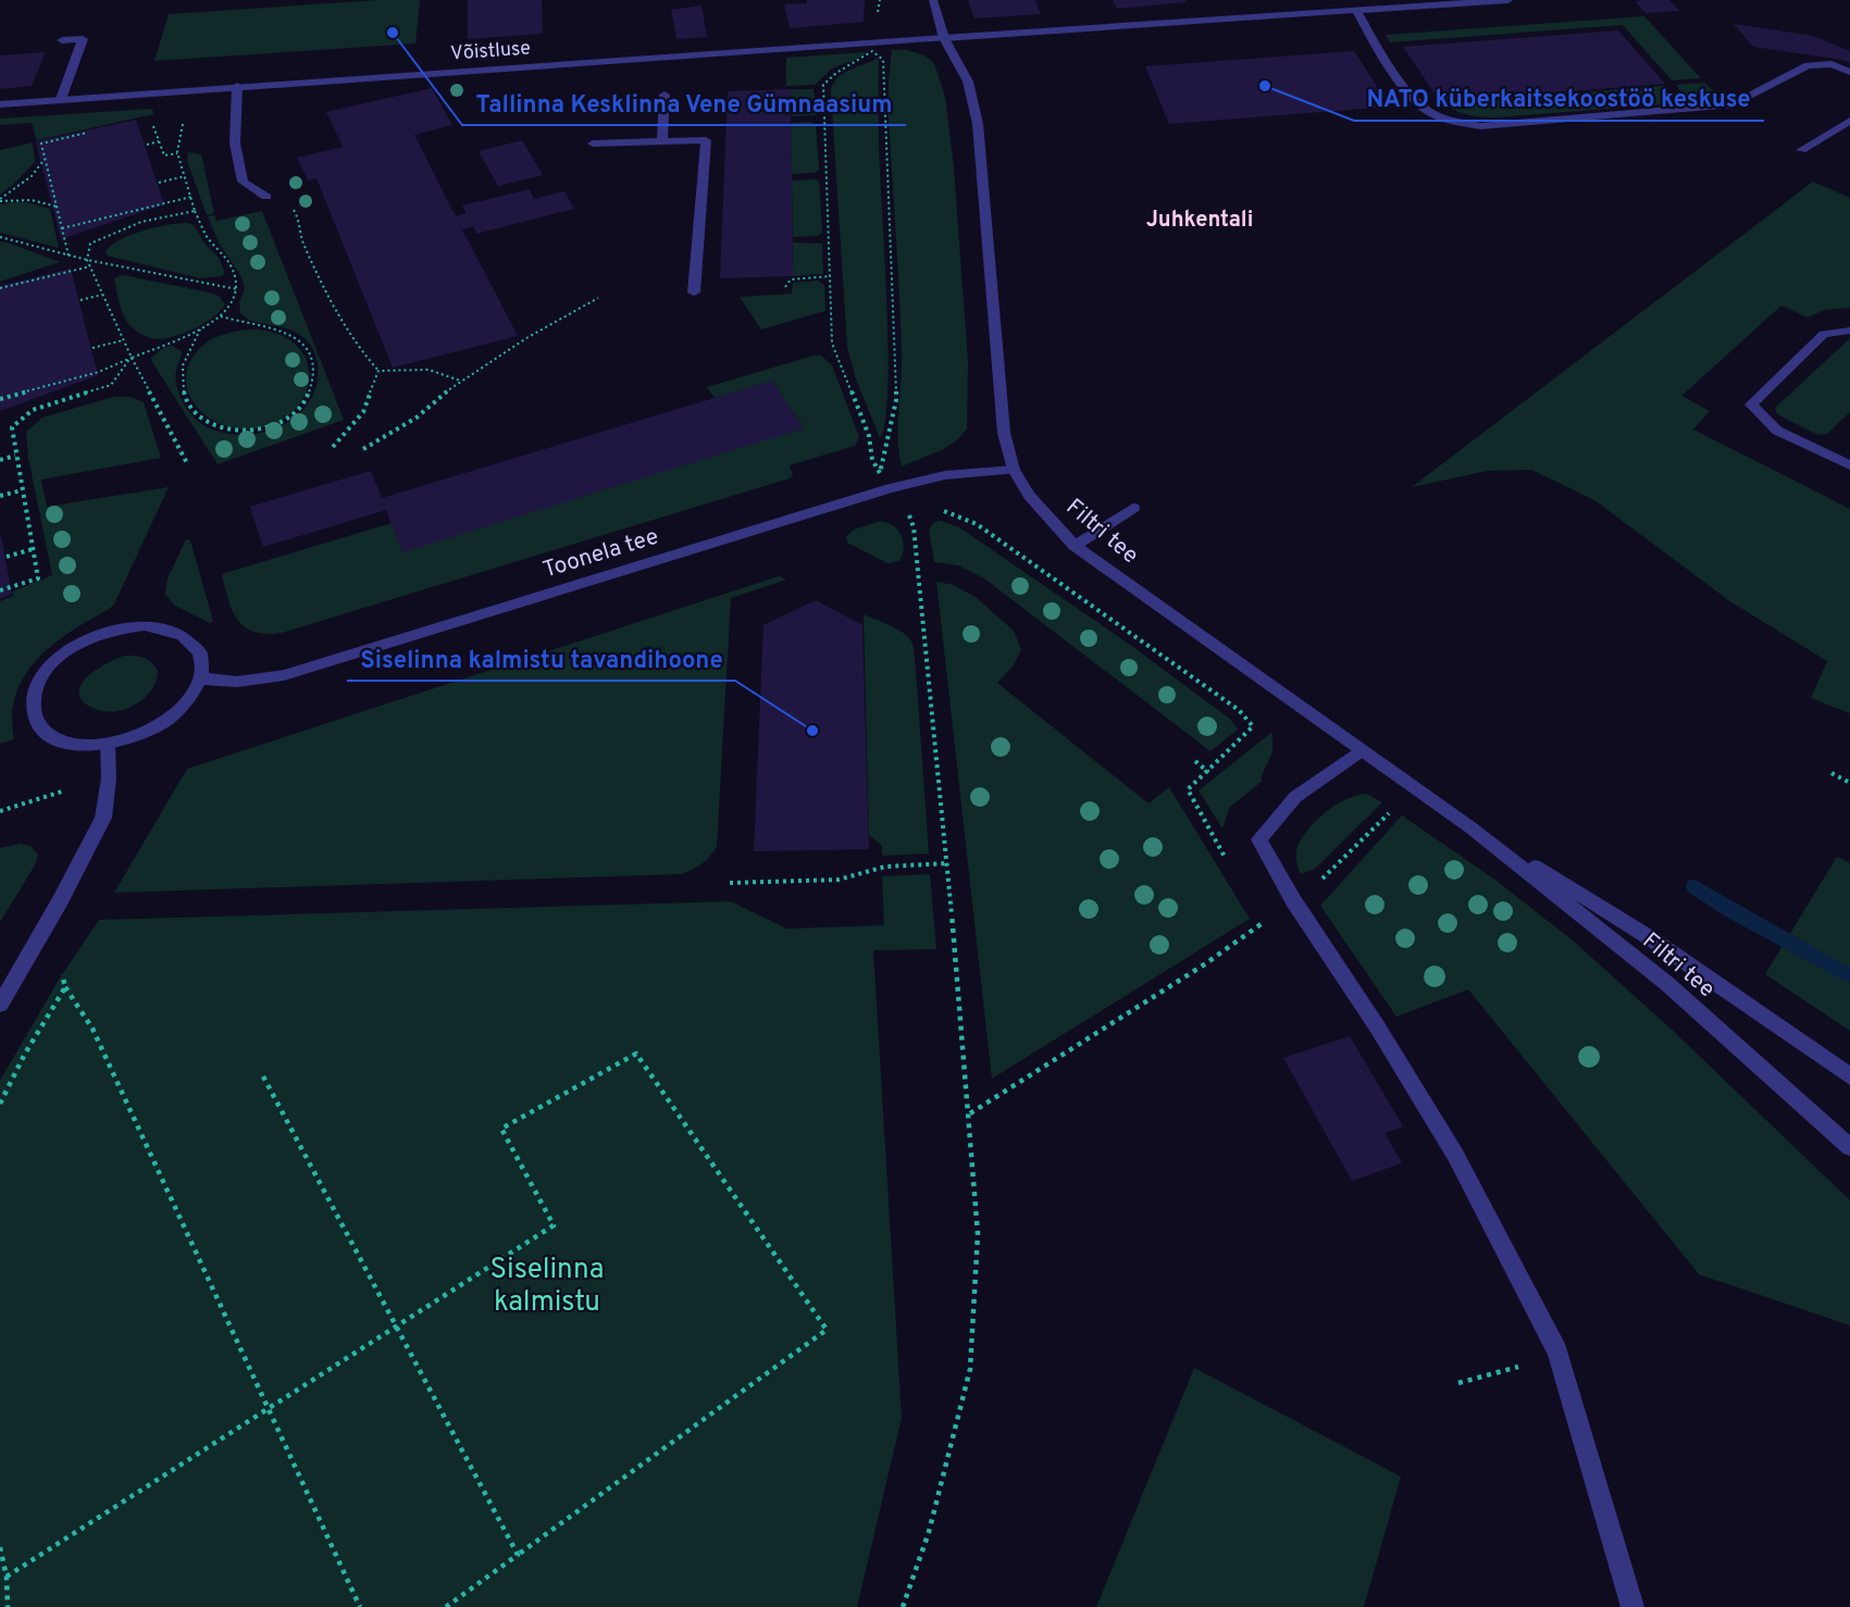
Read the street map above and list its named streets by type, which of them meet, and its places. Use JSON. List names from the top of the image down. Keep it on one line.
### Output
{"streets":{"street":["Võistluse","Filtri tee","Toonela tee"]},"crossings":[["Võistluse","Filtri tee"],["Filtri tee","Toonela tee"]],"districts":["Juhkentali"],"parks":["Siselinna kalmistu"],"places":["Tallinna Kesklinna Vene Gümnaasium","NATO küberkaitsekoostöö keskuse","Siselinna kalmistu tavandihoone"]}
